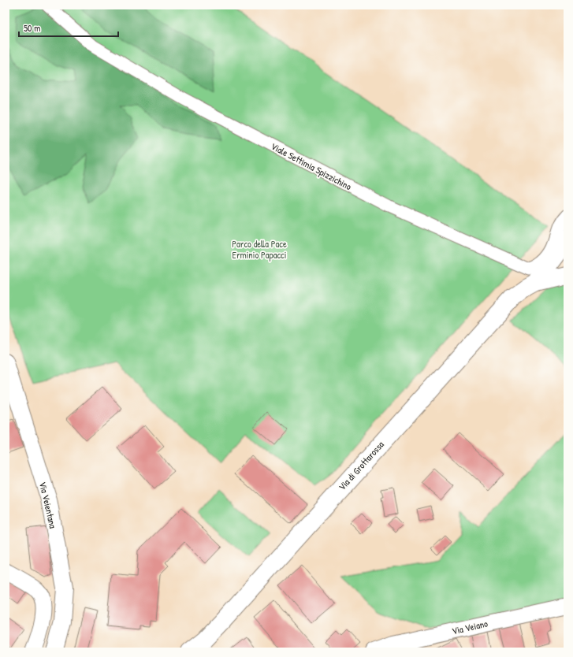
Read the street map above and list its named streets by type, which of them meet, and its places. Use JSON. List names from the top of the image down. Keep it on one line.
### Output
{"streets":{"street":["Viale Settimia Spizzichino","Via di Grottarossa","Via Veientana","Via Veiano"]},"parks":["Parco della Pace Erminio Papacci"],"scale_bar":"50 m"}
